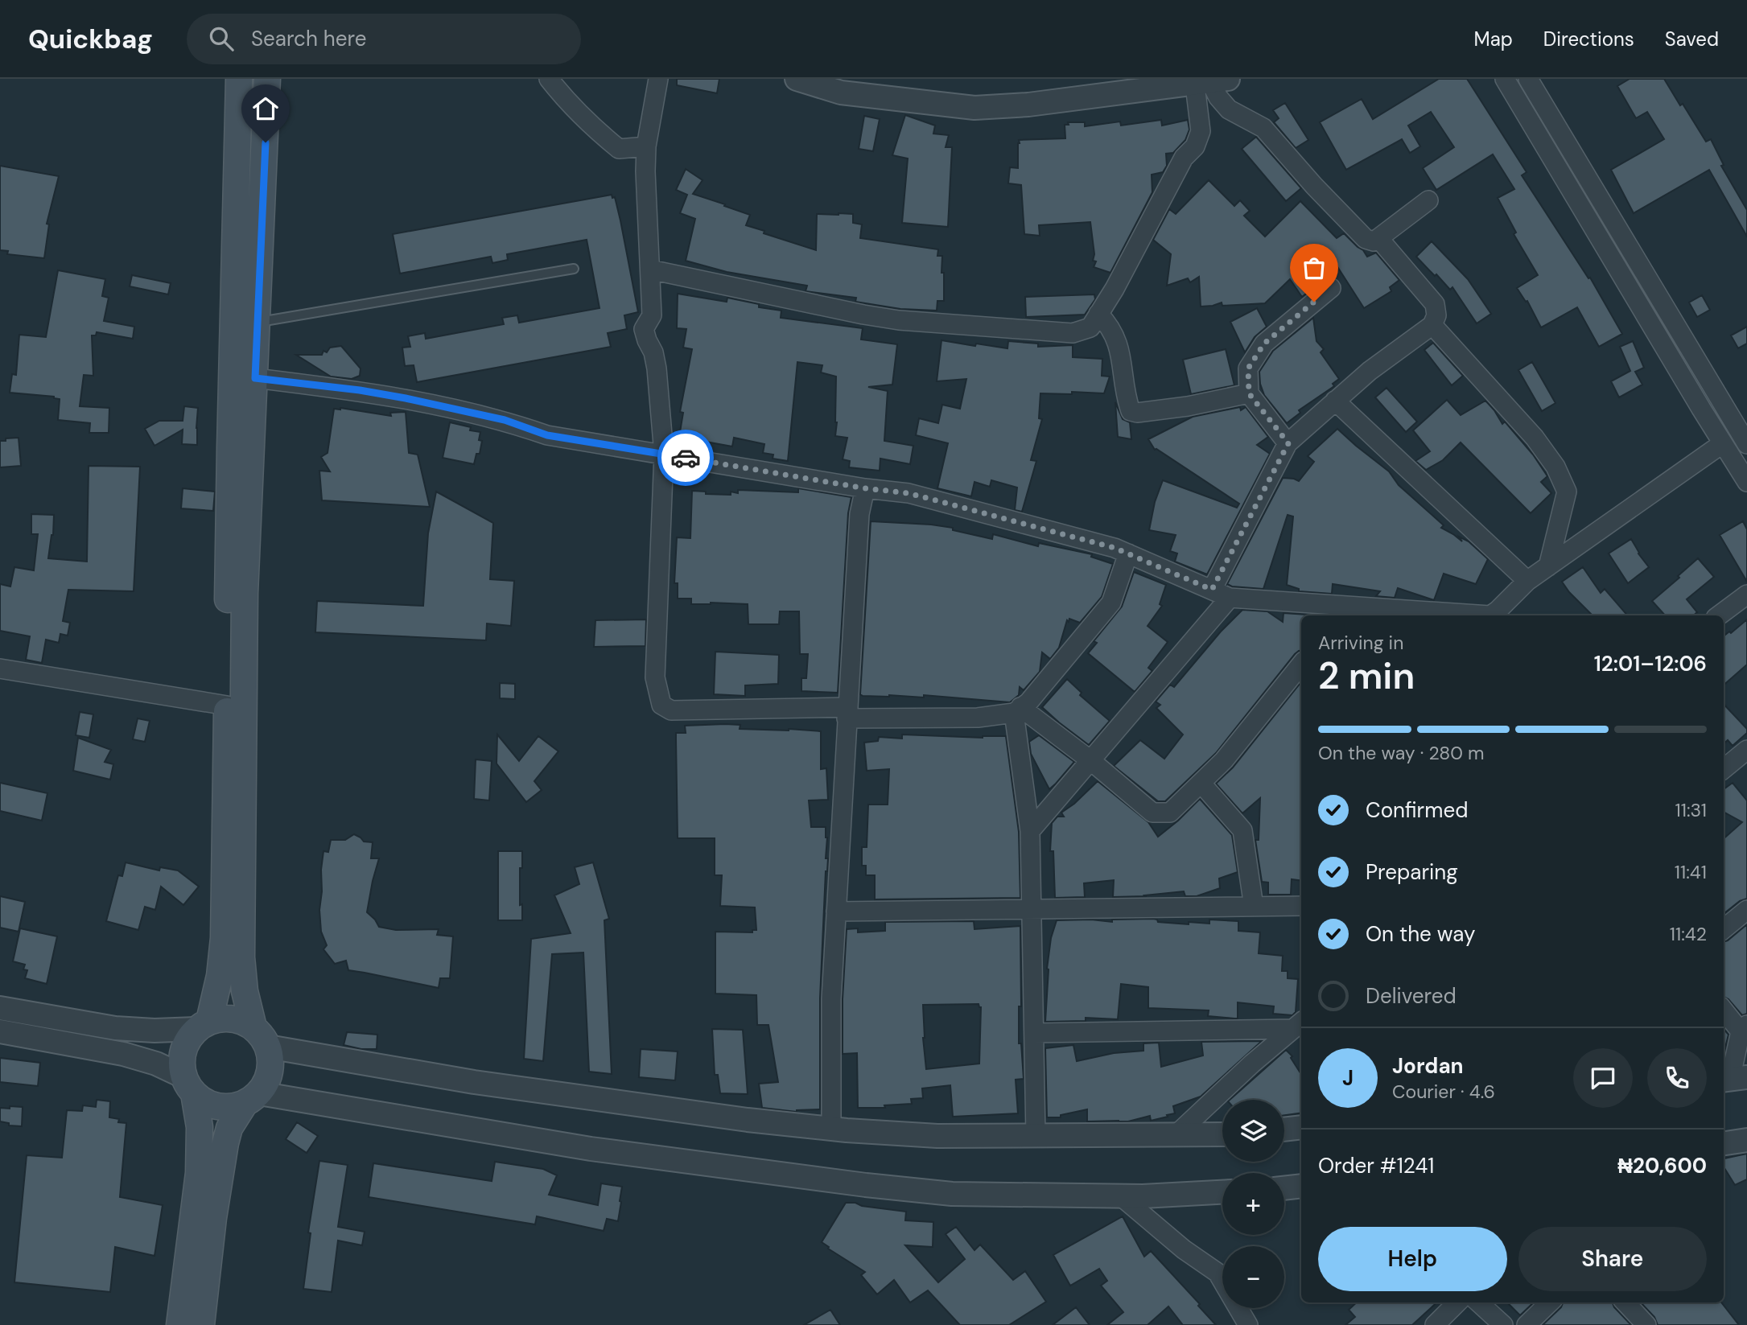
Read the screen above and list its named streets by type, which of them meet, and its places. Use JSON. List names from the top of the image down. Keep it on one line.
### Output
{"page":{"header":"Quickbag","search":"Search here","nav":["Map","Directions","Saved"],"heading":["2 min","Arriving in","12:01–12:06"],"panel":["Jordan","Courier · 4.6","Order #1241","₦20,600"],"bar":"On the way · 280 m","list":[["Confirmed","11:31"],["Preparing","11:41"],["On the way","11:42"],"Delivered"],"round":"J","map_buttons":["+","−"],"buttons":["Help","Share"]}}
